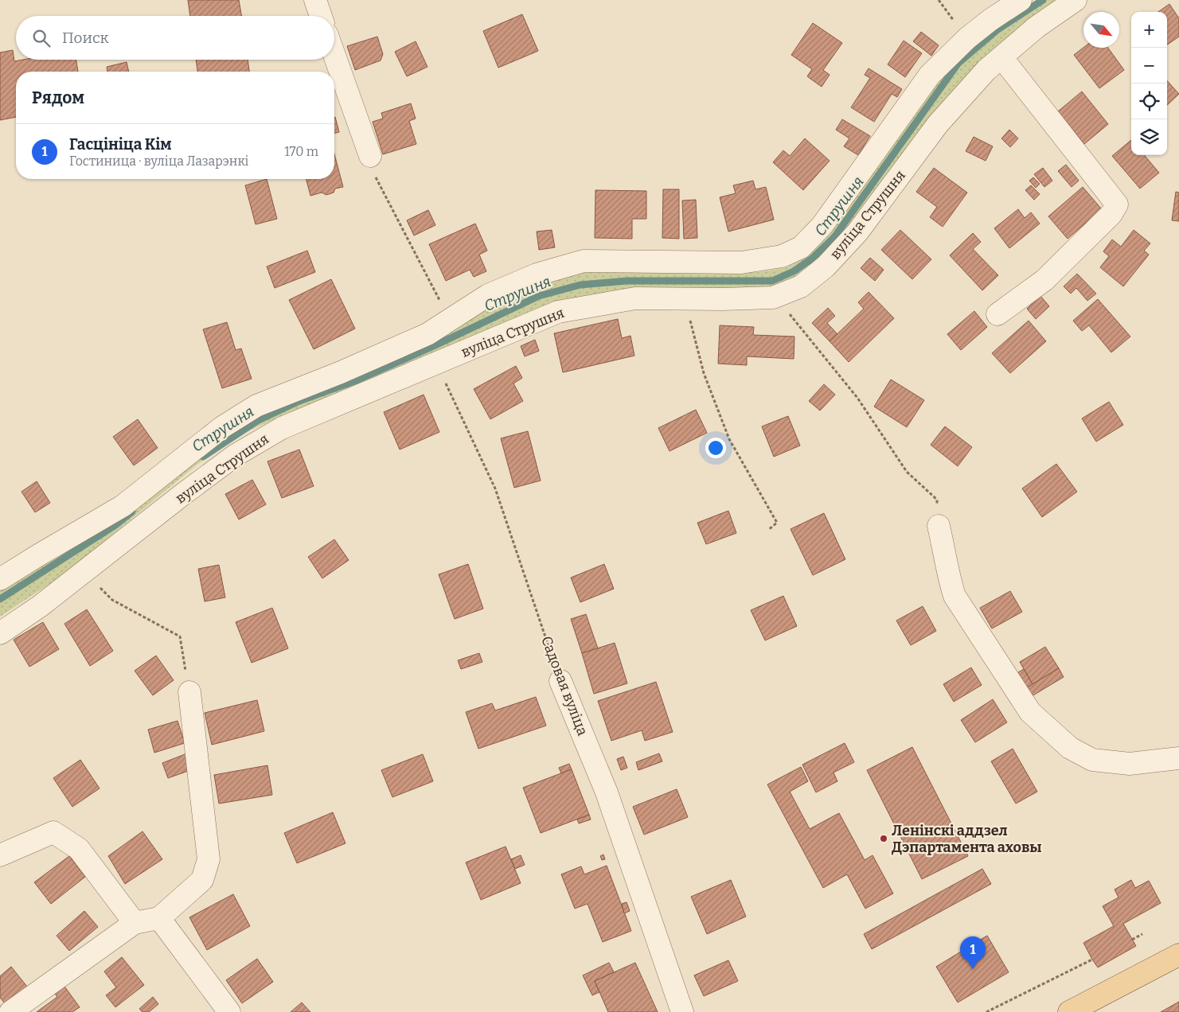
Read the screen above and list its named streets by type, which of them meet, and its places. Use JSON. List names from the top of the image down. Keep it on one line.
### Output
{"streets":{"street":["вуліца Струшня","Садовая вуліца"]},"crossings":[["вуліца Струшня","Садовая вуліца"]],"water":["Струшня"],"places":["Ленінскі аддзел Дэпартамента аховы"],"north":"bottom right","page":{"map_buttons":["+","−"],"search":"Поиск","heading":"Рядом","list":[{"mark":"1","name":"Гасцініца Кім","note":"Гостиница · вуліца Лазарэнкі","value":"170 m"}],"pins":"1"}}
